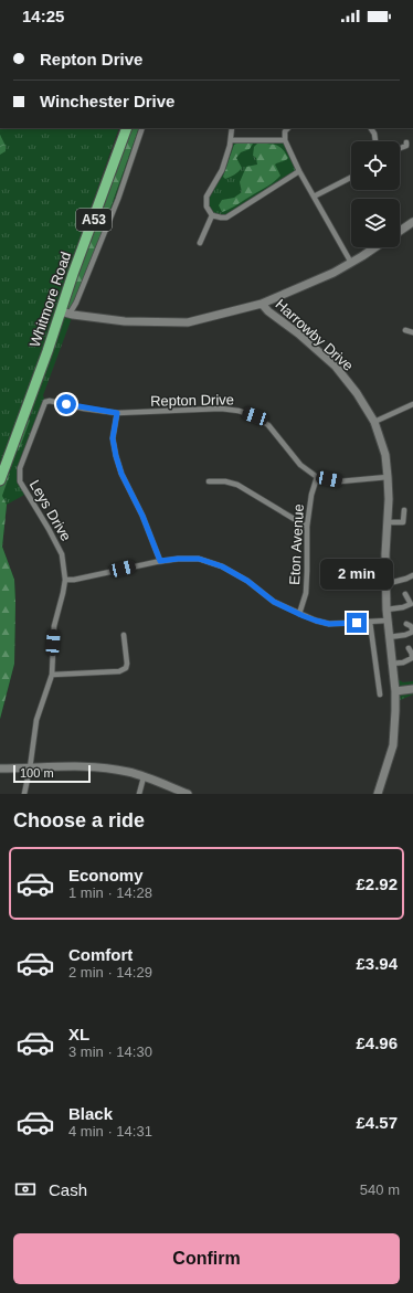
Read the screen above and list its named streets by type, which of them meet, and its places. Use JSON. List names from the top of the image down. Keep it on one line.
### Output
{"streets":{"highway":["A53","Whitmore Road"],"street":["Harrowby Drive","Repton Drive","Leys Drive","Eton Avenue"]},"crossings":[["Harrowby Drive","Repton Drive"],["Repton Drive","Leys Drive"],["Repton Drive","Eton Avenue"]],"scale_bar":"100 m","page":{"status":"14:25","banner":["Repton Drive","Winchester Drive"],"bubble":"2 min","scale":"100 m","heading":"Choose a ride","list":[{"name":"Economy","note":"1 min · 14:28","value":"£2.92"},{"name":"Comfort","note":"2 min · 14:29","value":"£3.94"},{"name":"XL","note":"3 min · 14:30","value":"£4.96"},{"name":"Black","note":"4 min · 14:31","value":"£4.57"}],"pay":["Cash","540 m"],"buttons":"Confirm"}}
